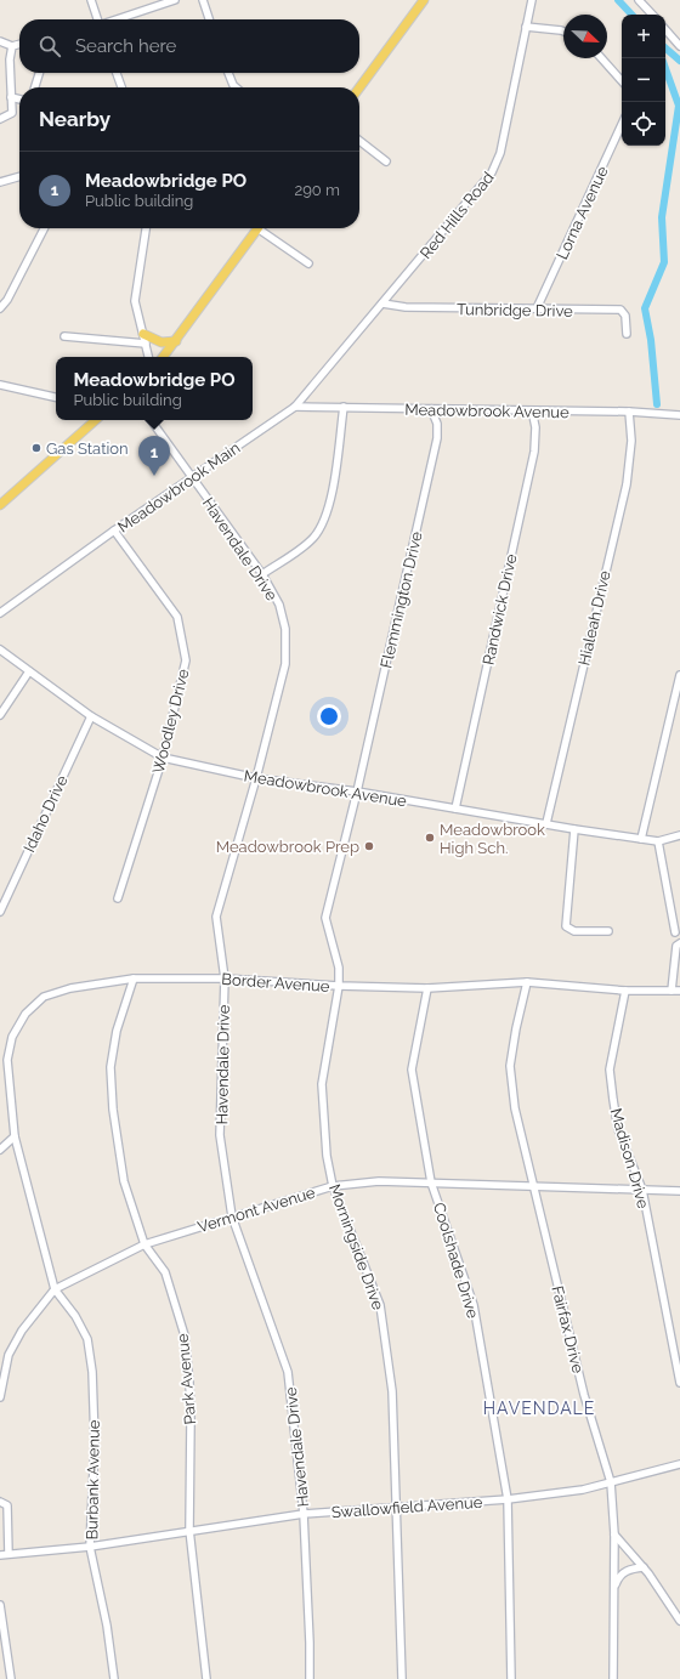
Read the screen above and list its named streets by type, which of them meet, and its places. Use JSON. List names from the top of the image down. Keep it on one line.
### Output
{"streets":{"street":["Lorna Avenue","Red Hills Road","Tunbridge Drive","Meadowbrook Avenue","Meadowbrook Main","Havendale Drive","Flemmington Drive","Randwick Drive","Hialeah Drive","Woodley Drive","Idaho Drive","Border Avenue","Madison Drive","Vermont Avenue","Morningside Drive","Coolshade Drive","Fairfax Drive","Park Avenue","Burbank Avenue","Swallowfield Avenue"]},"crossings":[["Lorna Avenue","Tunbridge Drive"],["Red Hills Road","Tunbridge Drive"],["Red Hills Road","Meadowbrook Main"],["Meadowbrook Avenue","Meadowbrook Main"],["Meadowbrook Avenue","Havendale Drive"],["Meadowbrook Avenue","Flemmington Drive"],["Meadowbrook Avenue","Randwick Drive"],["Meadowbrook Avenue","Hialeah Drive"],["Meadowbrook Avenue","Woodley Drive"],["Meadowbrook Avenue","Idaho Drive"],["Meadowbrook Avenue","Morningside Drive"],["Meadowbrook Main","Havendale Drive"],["Meadowbrook Main","Woodley Drive"],["Havendale Drive","Border Avenue"],["Havendale Drive","Vermont Avenue"],["Havendale Drive","Swallowfield Avenue"],["Flemmington Drive","Morningside Drive"],["Border Avenue","Madison Drive"],["Border Avenue","Vermont Avenue"],["Border Avenue","Morningside Drive"],["Border Avenue","Coolshade Drive"],["Border Avenue","Fairfax Drive"],["Border Avenue","Park Avenue"],["Border Avenue","Burbank Avenue"],["Madison Drive","Vermont Avenue"],["Vermont Avenue","Morningside Drive"],["Vermont Avenue","Coolshade Drive"],["Vermont Avenue","Fairfax Drive"],["Vermont Avenue","Park Avenue"],["Vermont Avenue","Burbank Avenue"],["Morningside Drive","Swallowfield Avenue"],["Coolshade Drive","Swallowfield Avenue"],["Fairfax Drive","Swallowfield Avenue"],["Park Avenue","Swallowfield Avenue"],["Burbank Avenue","Swallowfield Avenue"]],"districts":["HAVENDALE"],"places":["Gas Station","Meadowbrook High Sch.","Meadowbrook Prep"],"north":"bottom right","page":{"map_buttons":["+","−"],"search":"Search here","heading":"Nearby","list":[{"mark":"1","name":"Meadowbridge PO","note":"Public building","value":"290 m"}],"popup":["Meadowbridge PO","Public building"],"pins":"1"}}
